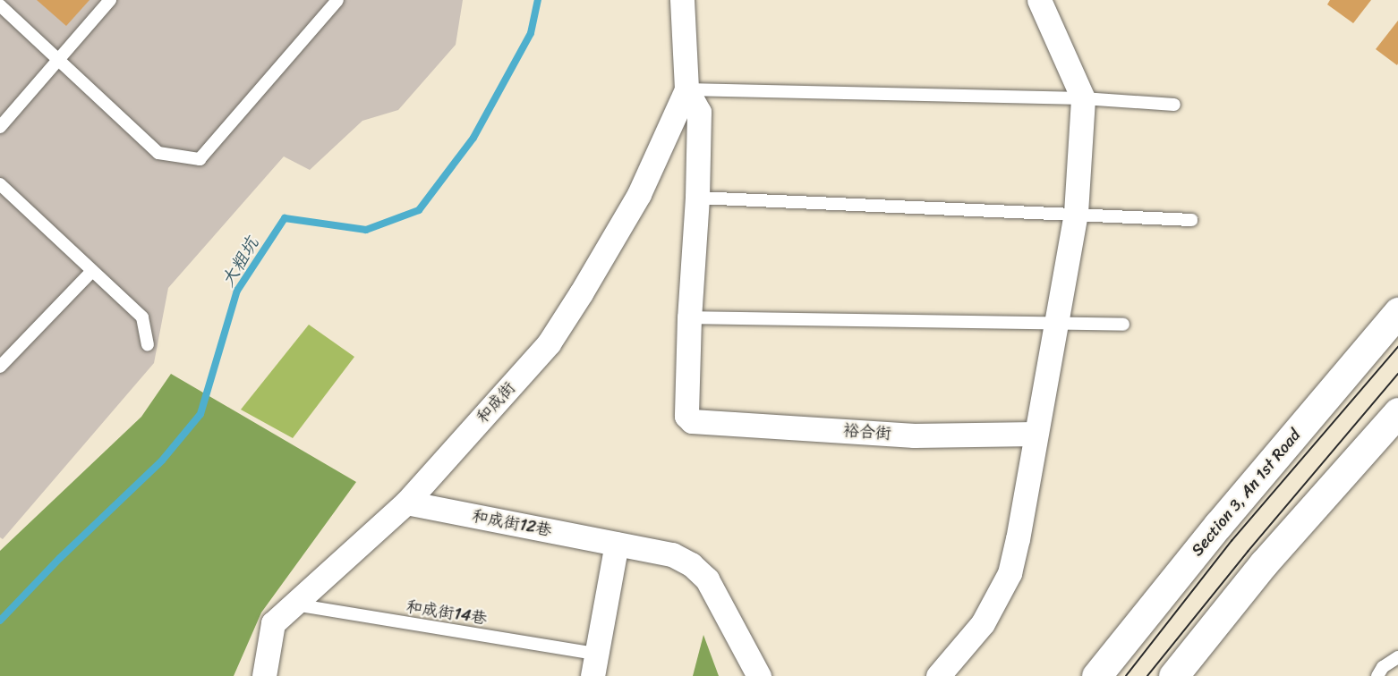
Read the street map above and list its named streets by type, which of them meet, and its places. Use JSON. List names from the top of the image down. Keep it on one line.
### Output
{"streets":{"street":["和成街","裕合街","Section 3, An 1st Road","和成街12巷"],"lane":["和成街14巷"]},"crossings":[["和成街","裕合街"],["和成街","和成街12巷"],["和成街","和成街14巷"]],"water":["大粗坑"]}
